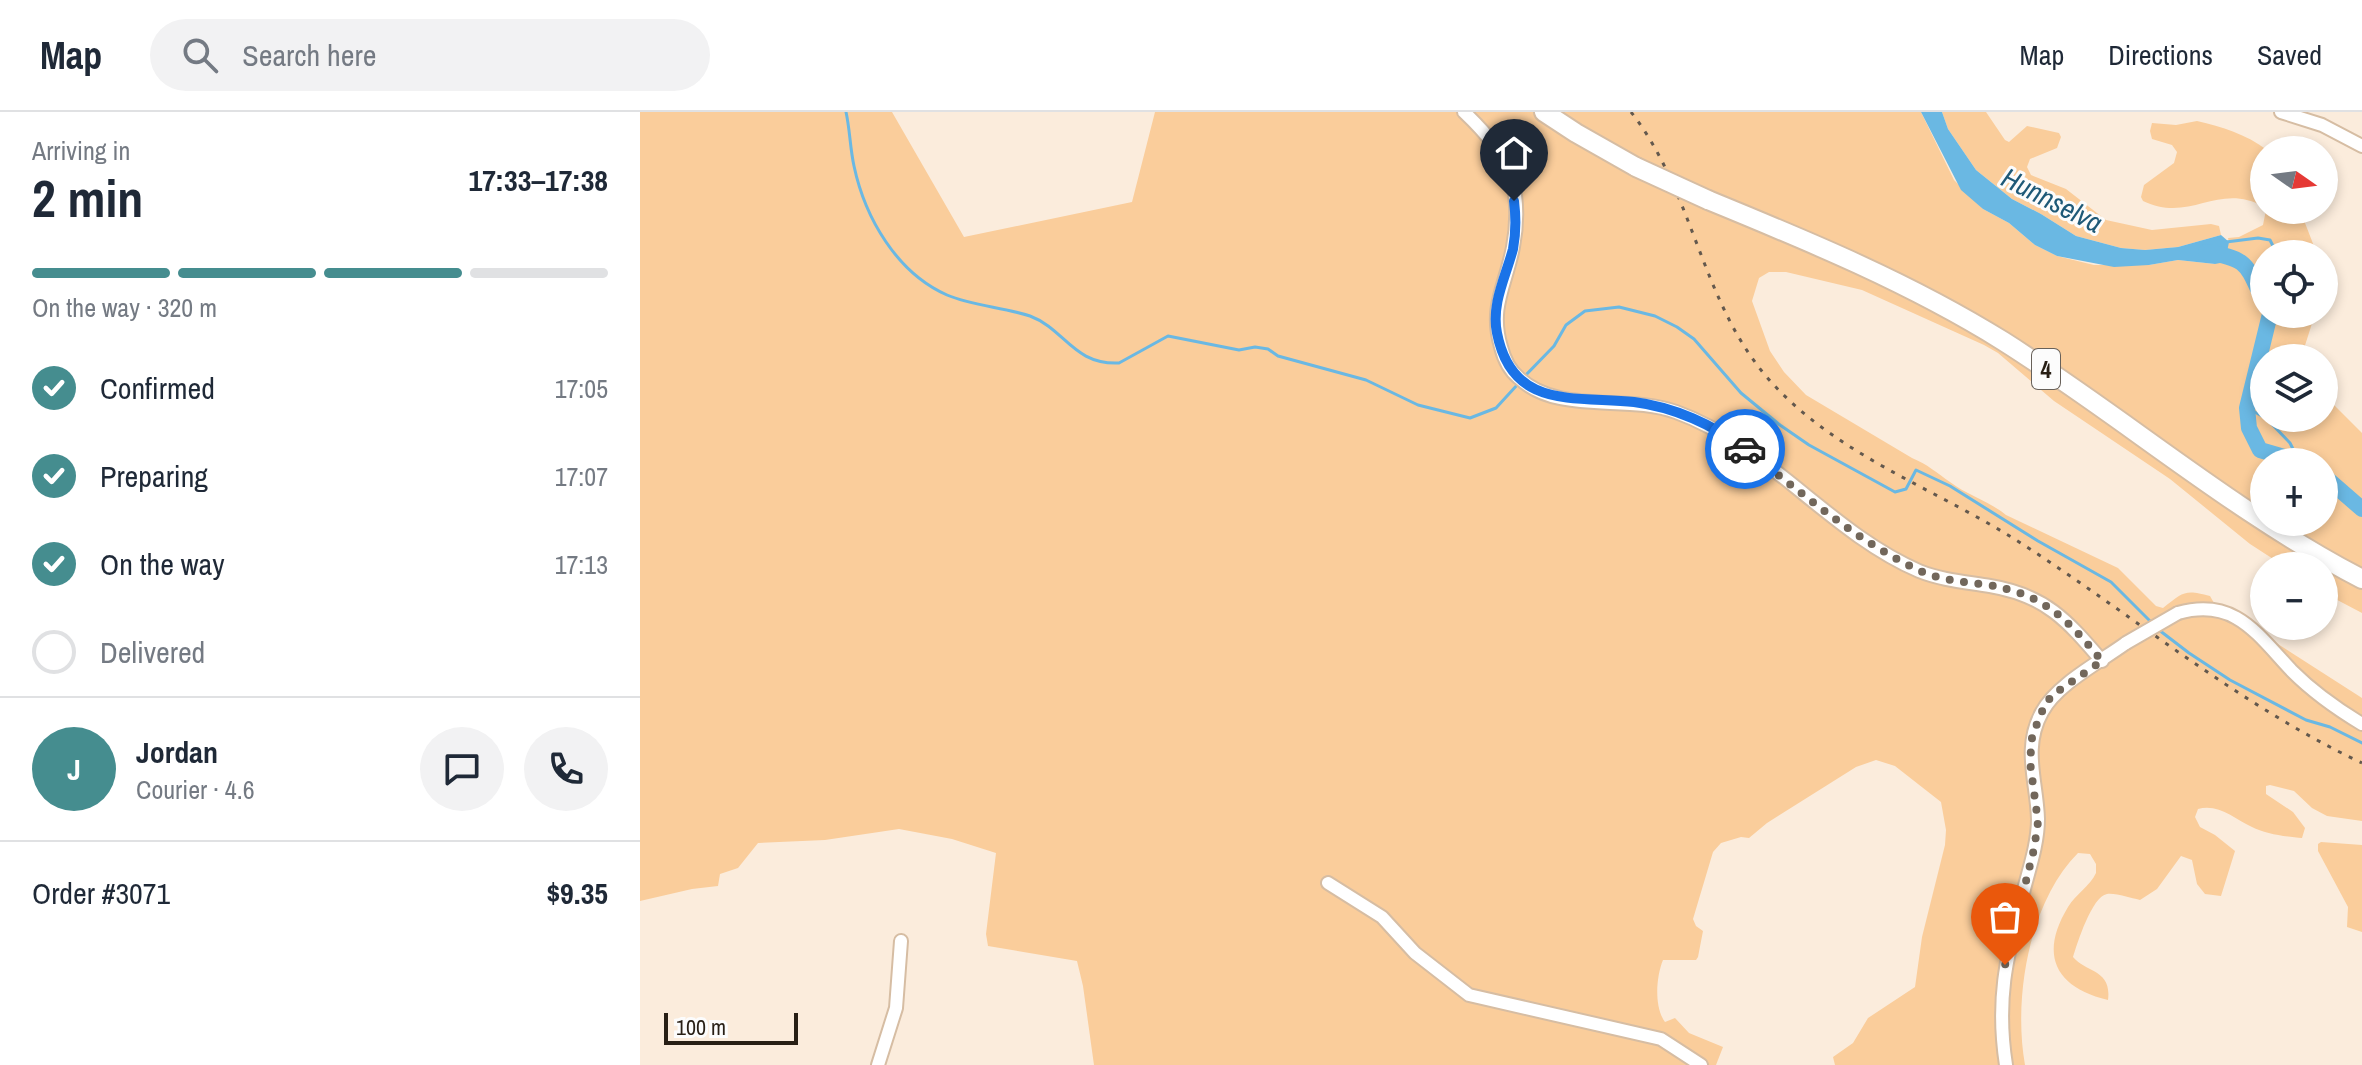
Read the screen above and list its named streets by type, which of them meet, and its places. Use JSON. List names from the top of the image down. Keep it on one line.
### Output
{"streets":{"highway":["4"]},"water":["Hunnselva"],"scale_bar":"100 m","north":"right","page":{"header":"Map","search":"Search here","nav":["Map","Directions","Saved"],"heading":["2 min","Arriving in","17:33–17:38"],"panel":["Jordan","Courier · 4.6","Order #3071","$9.35"],"map_buttons":["+","−"],"bar":"On the way · 320 m","list":[["Confirmed","17:05"],["Preparing","17:07"],["On the way","17:13"],"Delivered"],"round":"J","scale":"100 m"}}
